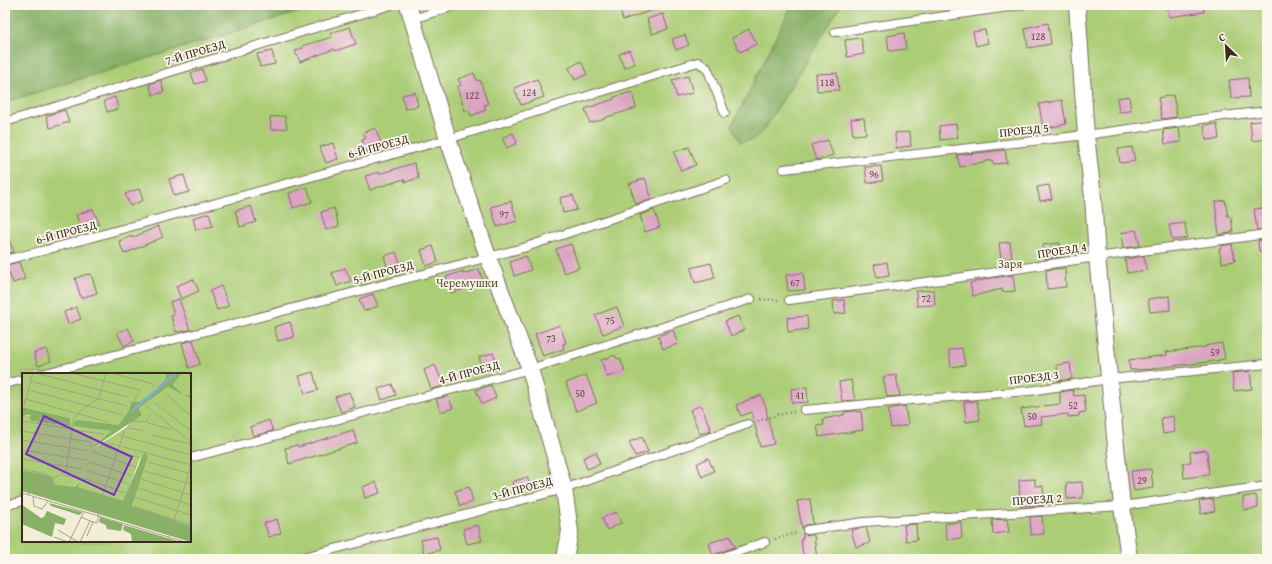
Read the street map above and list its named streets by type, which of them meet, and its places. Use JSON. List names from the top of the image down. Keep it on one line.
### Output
{"streets":{"lane":["7-Й ПРОЕЗД","ПРОЕЗД 5","6-Й ПРОЕЗД","ПРОЕЗД 4","5-Й ПРОЕЗД","4-Й ПРОЕЗД","ПРОЕЗД 3","3-Й ПРОЕЗД","ПРОЕЗД 2"]},"parks":["Заря","Черемушки"],"house_numbers":["128","118","124","122","96","97","67","72","75","73","59","50","41","52","50","29"],"north":"top left"}
